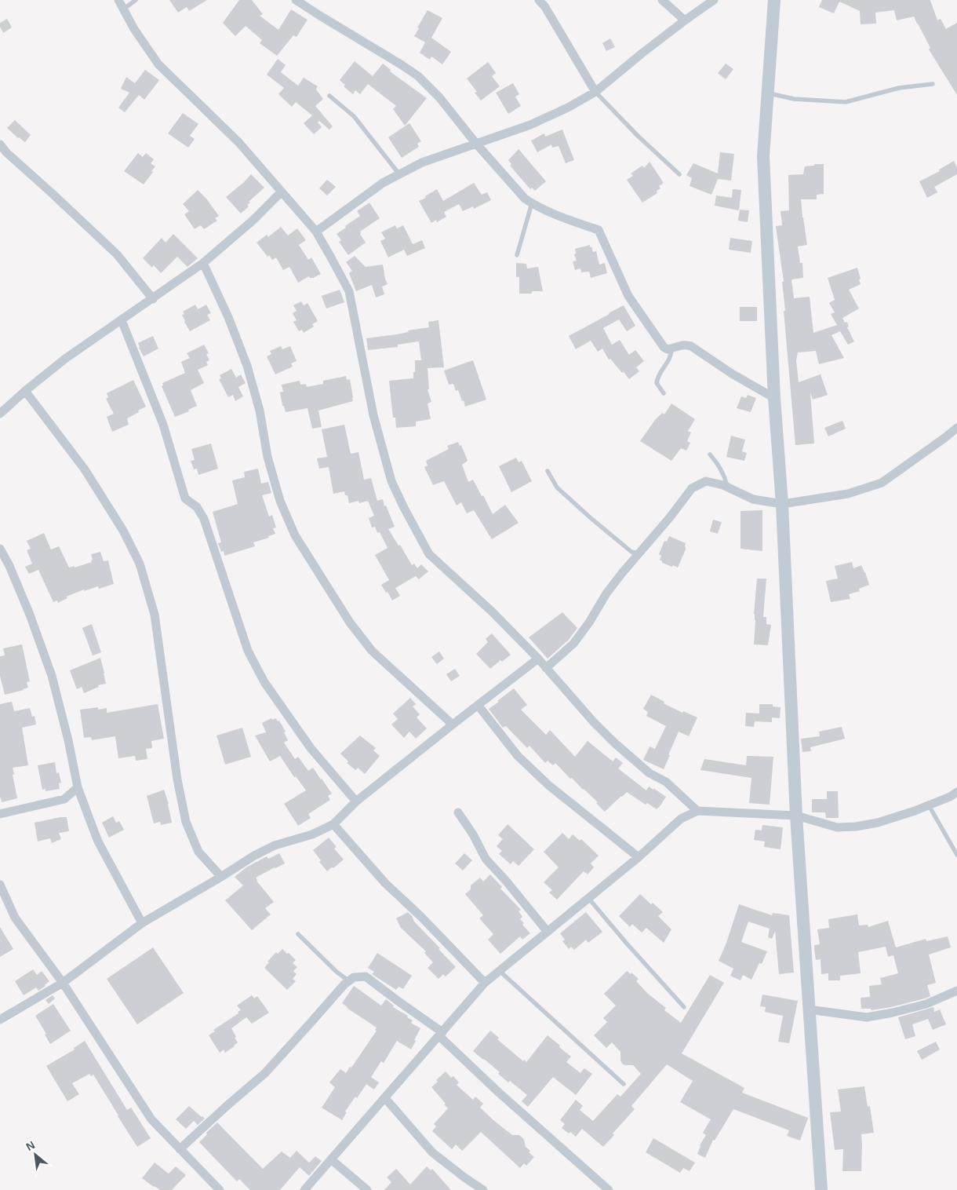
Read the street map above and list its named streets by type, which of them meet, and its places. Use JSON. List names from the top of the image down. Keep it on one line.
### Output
{"north":"top left"}
